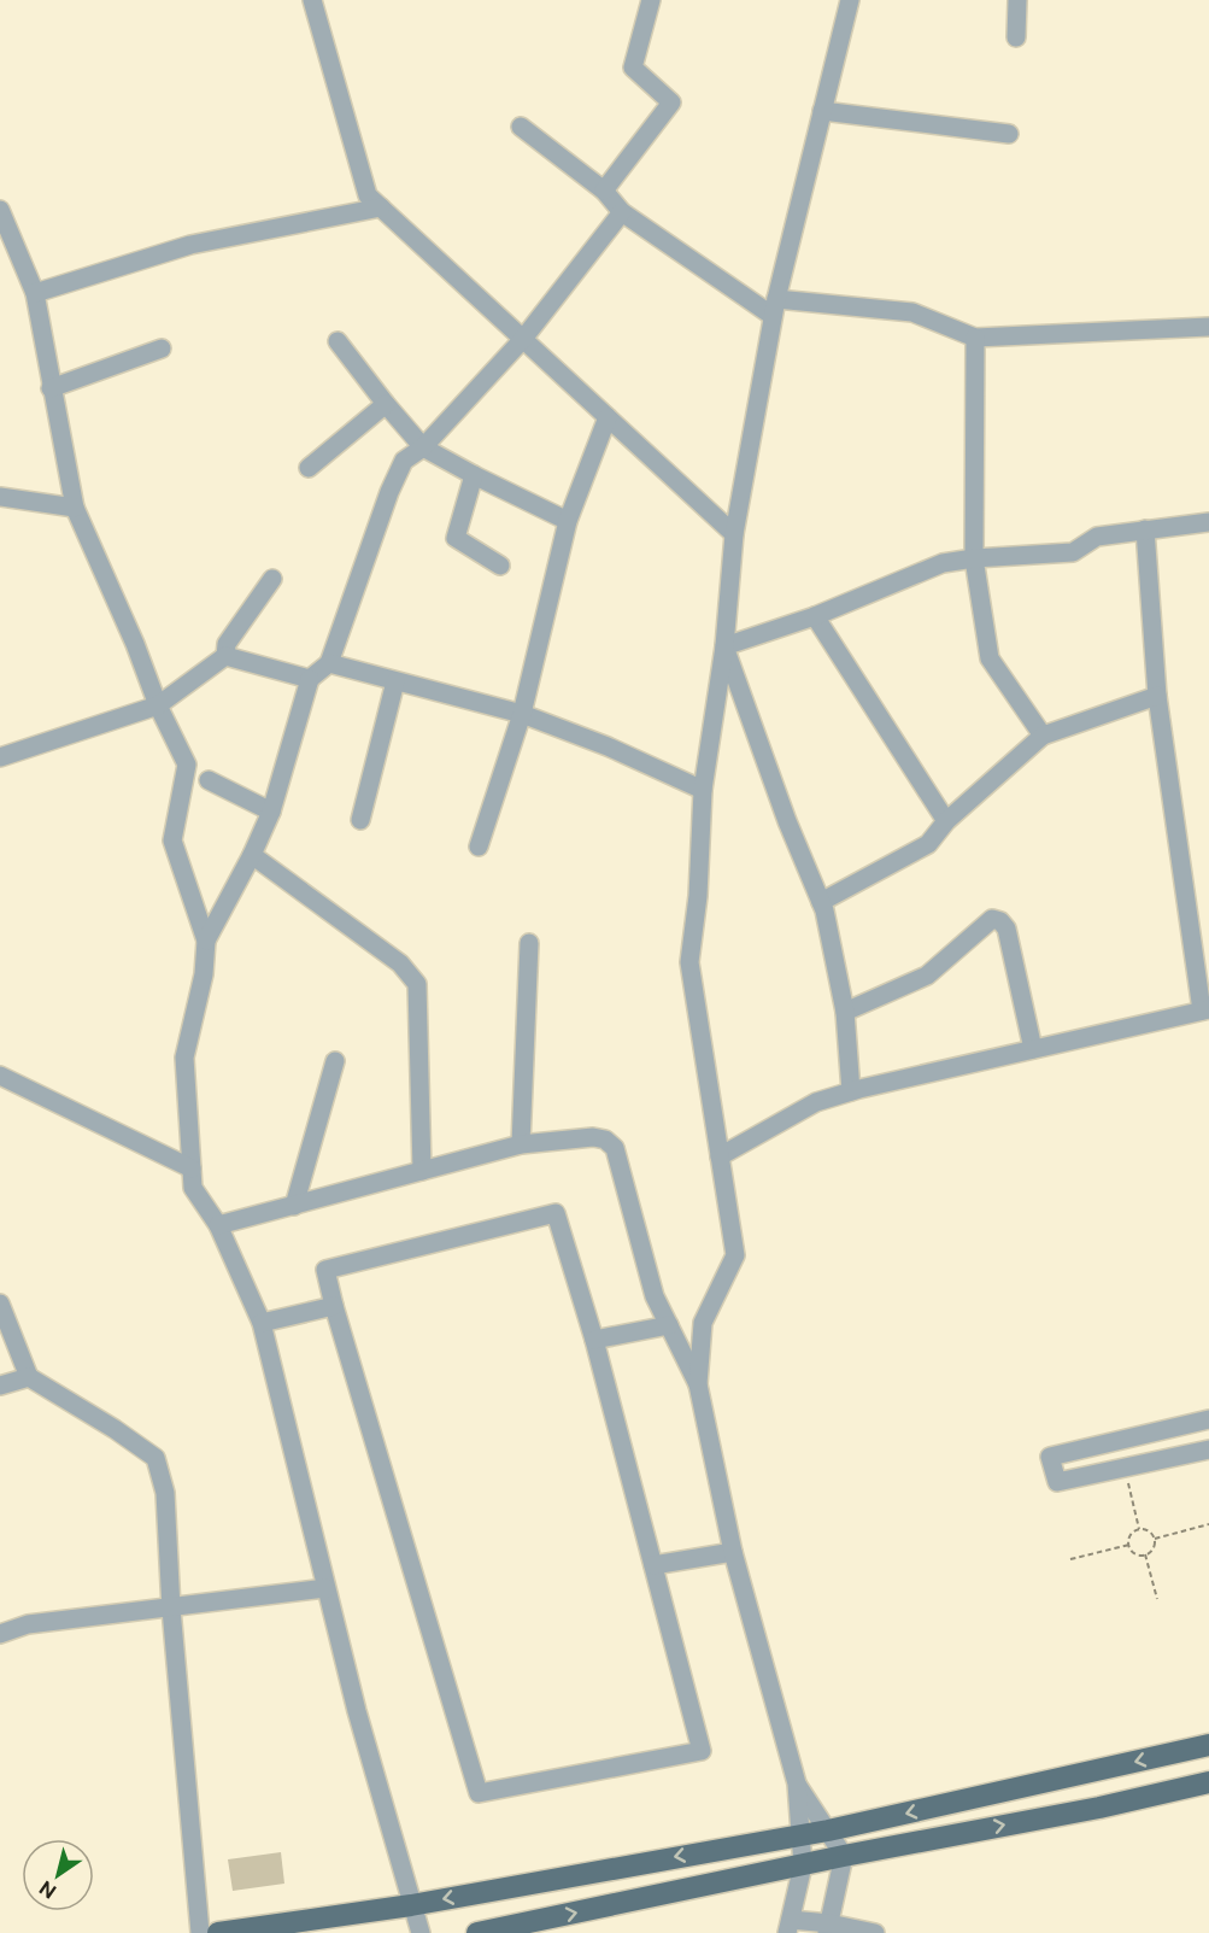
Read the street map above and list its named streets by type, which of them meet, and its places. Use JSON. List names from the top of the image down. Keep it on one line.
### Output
{"north":"bottom left"}
